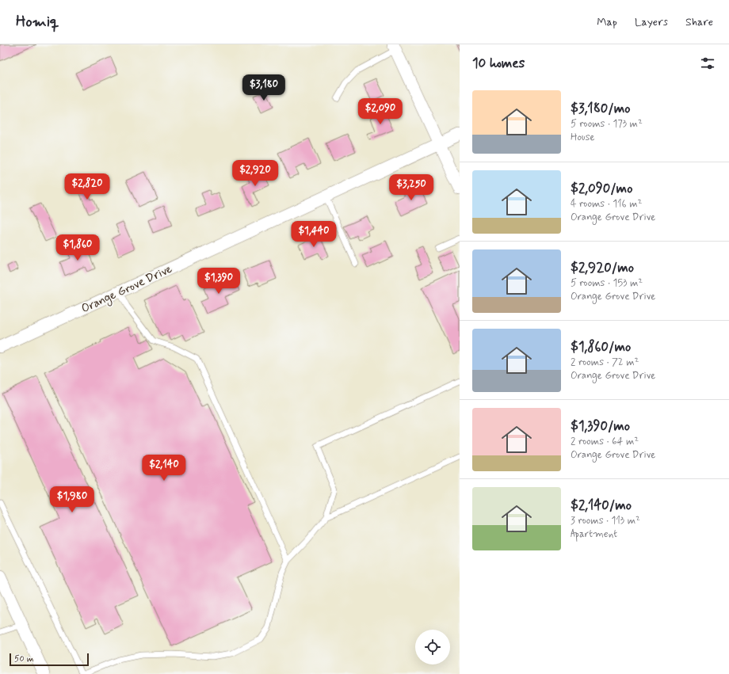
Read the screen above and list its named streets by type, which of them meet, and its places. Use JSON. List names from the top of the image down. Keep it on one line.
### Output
{"streets":{"street":["Orange Grove Drive"]},"scale_bar":"50 m","page":{"header":"Homiq","nav":["Map","Layers","Share"],"heading":"10 homes","price":["$3,180","$2,090","$2,920","$2,820","$3,250","$1,440","$1,860","$1,390","$2,140","$1,980"],"list":[{"name":"$3,180/mo","note":"5 rooms · 173 m² · House"},{"name":"$2,090/mo","note":"4 rooms · 116 m² · Orange Grove Drive"},{"name":"$2,920/mo","note":"5 rooms · 153 m² · Orange Grove Drive"},{"name":"$1,860/mo","note":"2 rooms · 72 m² · Orange Grove Drive"},{"name":"$1,390/mo","note":"2 rooms · 64 m² · Orange Grove Drive"},{"name":"$2,140/mo","note":"3 rooms · 113 m² · Apartment"}],"scale":"50 m"}}
